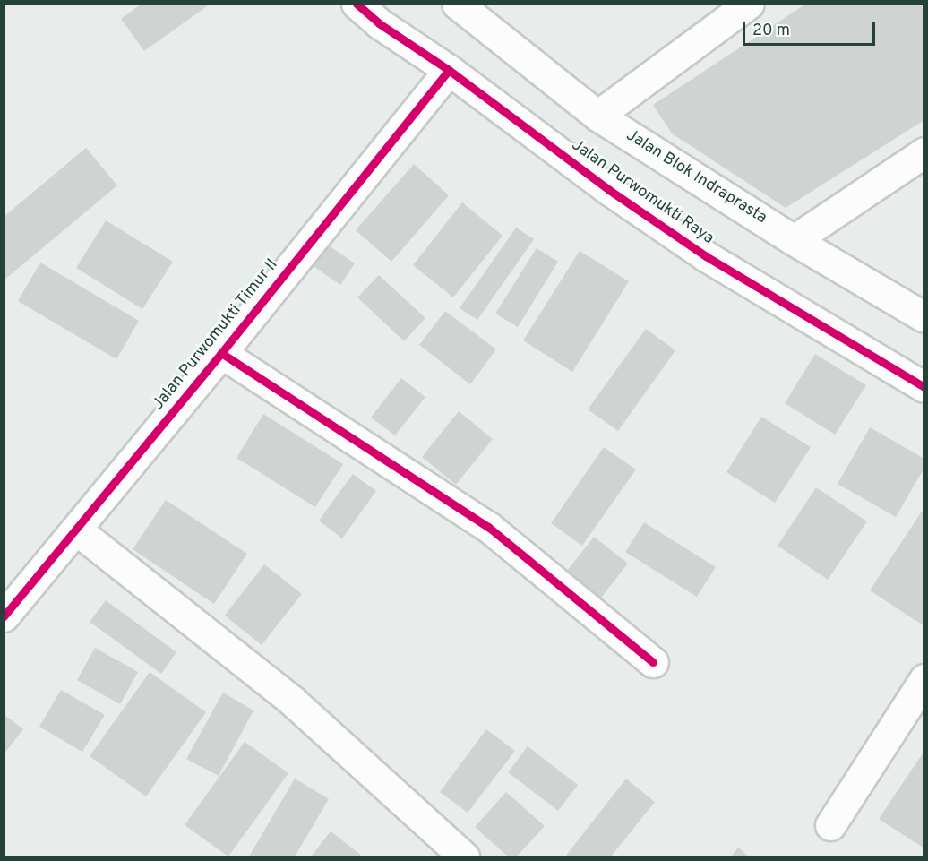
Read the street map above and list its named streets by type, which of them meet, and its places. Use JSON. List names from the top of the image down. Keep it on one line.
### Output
{"streets":{"street":["Jalan Blok Indraprasta","Jalan Purwomukti Raya","Jalan Purwomukti Timur II"]},"crossings":[["Jalan Purwomukti Raya","Jalan Purwomukti Timur II"]],"scale_bar":"20 m"}
